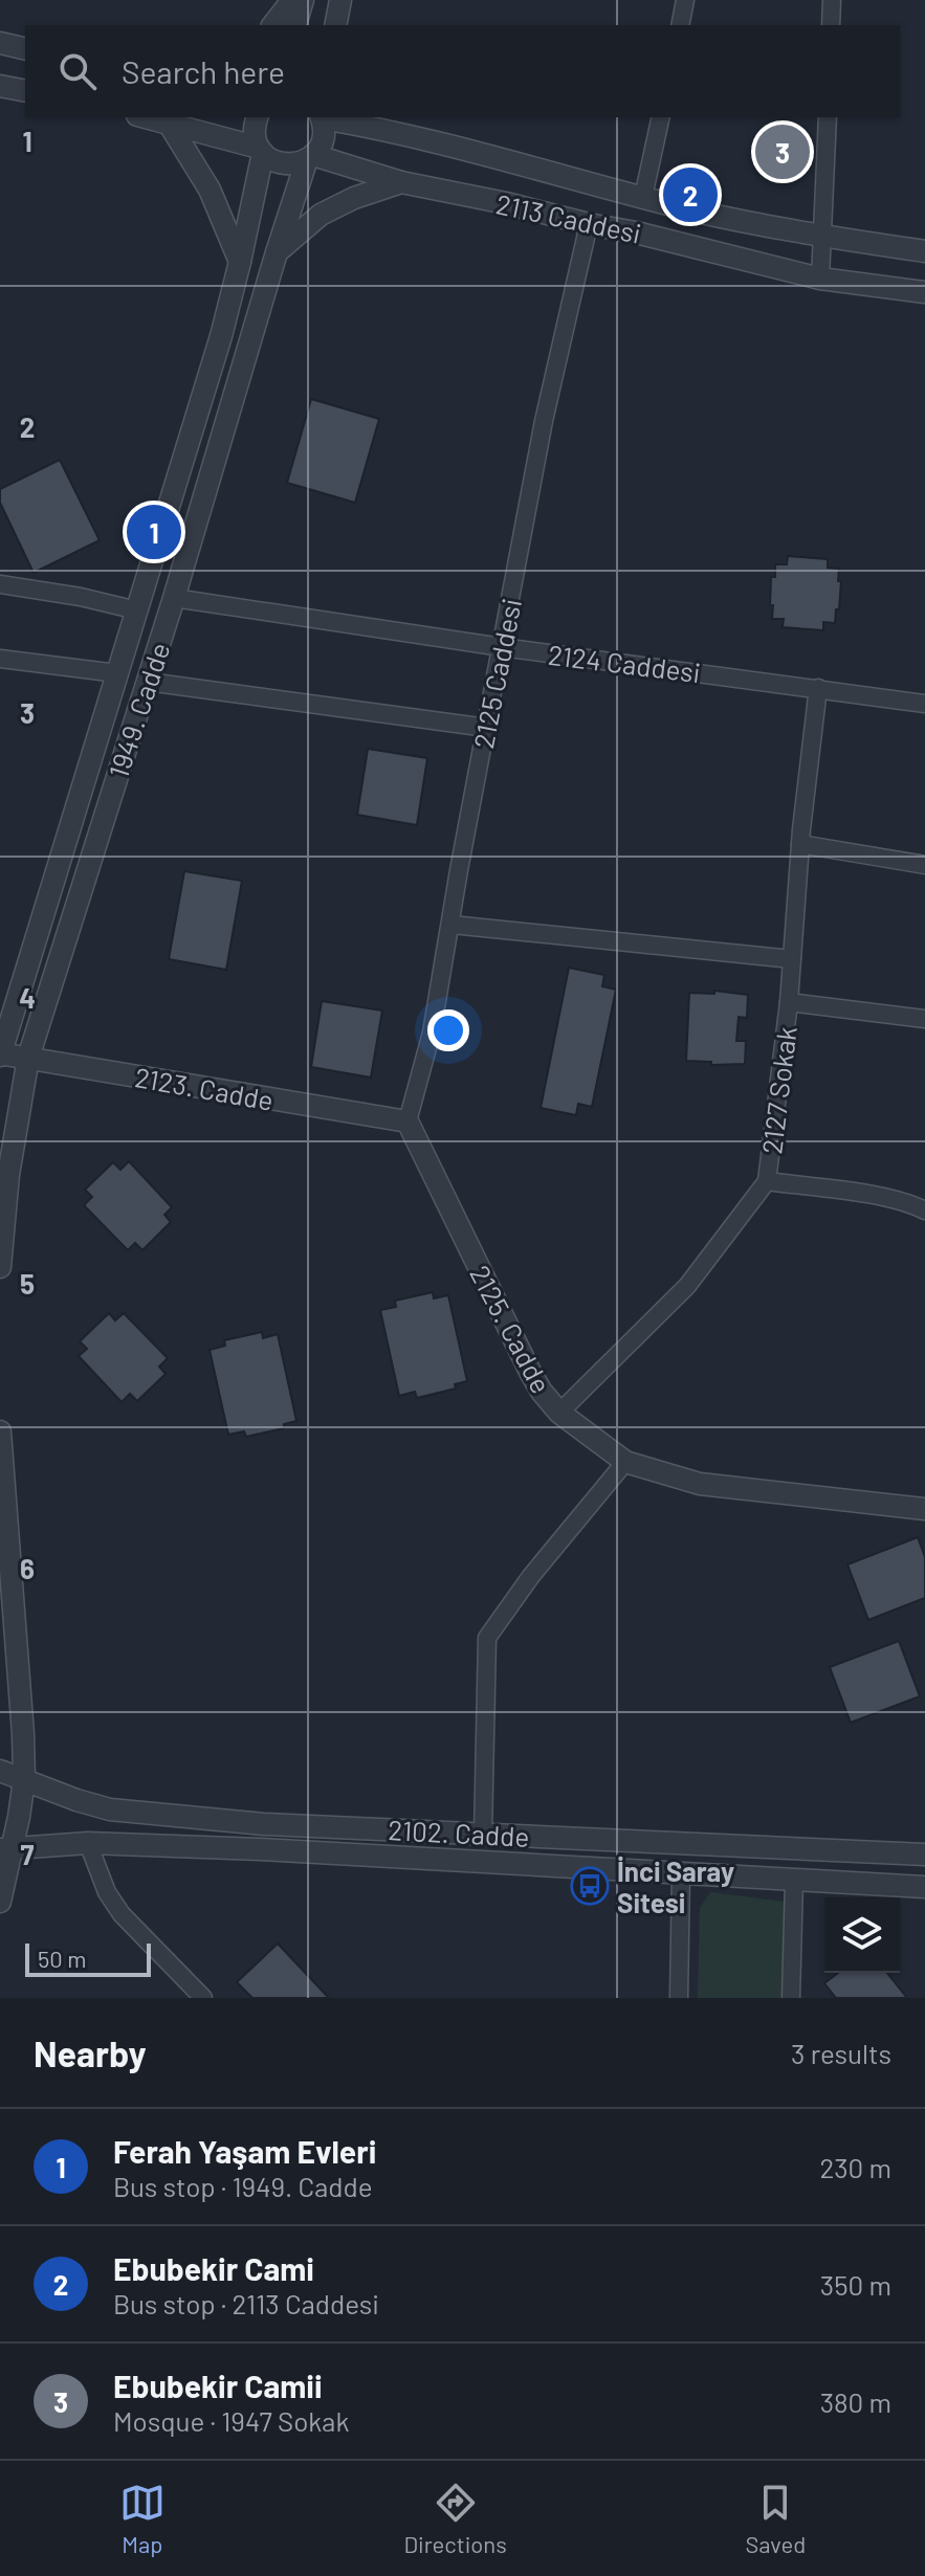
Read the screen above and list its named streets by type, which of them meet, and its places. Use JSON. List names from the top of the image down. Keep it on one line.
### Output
{"streets":{"street":["2113 Caddesi","2124 Caddesi","2125 Caddesi","1949. Cadde","2123. Cadde","2127 Sokak","2125. Cadde","2102. Cadde"]},"crossings":[["2113 Caddesi","2125 Caddesi"],["2113 Caddesi","1949. Cadde"],["2124 Caddesi","2125 Caddesi"],["2124 Caddesi","1949. Cadde"],["2124 Caddesi","2127 Sokak"],["2125 Caddesi","2123. Cadde"],["2125 Caddesi","2125. Cadde"],["1949. Cadde","2123. Cadde"],["2123. Cadde","2125. Cadde"],["2127 Sokak","2125. Cadde"]],"places":{"bus stop":["İnci Saray Sitesi"]},"scale_bar":"50 m","page":{"search":"Search here","pins":["3","2","1"],"scale":"50 m","heading":["Nearby","3 results"],"list":[{"mark":"1","name":"Ferah Yaşam Evleri","note":"Bus stop · 1949. Cadde","value":"230 m"},{"mark":"2","name":"Ebubekir Cami","note":"Bus stop · 2113 Caddesi","value":"350 m"},{"mark":"3","name":"Ebubekir Camii","note":"Mosque · 1947 Sokak","value":"380 m"}],"nav":["Map","Directions","Saved"]},"grid":{"rows":["1","2","3","4","5","6","7"]}}
